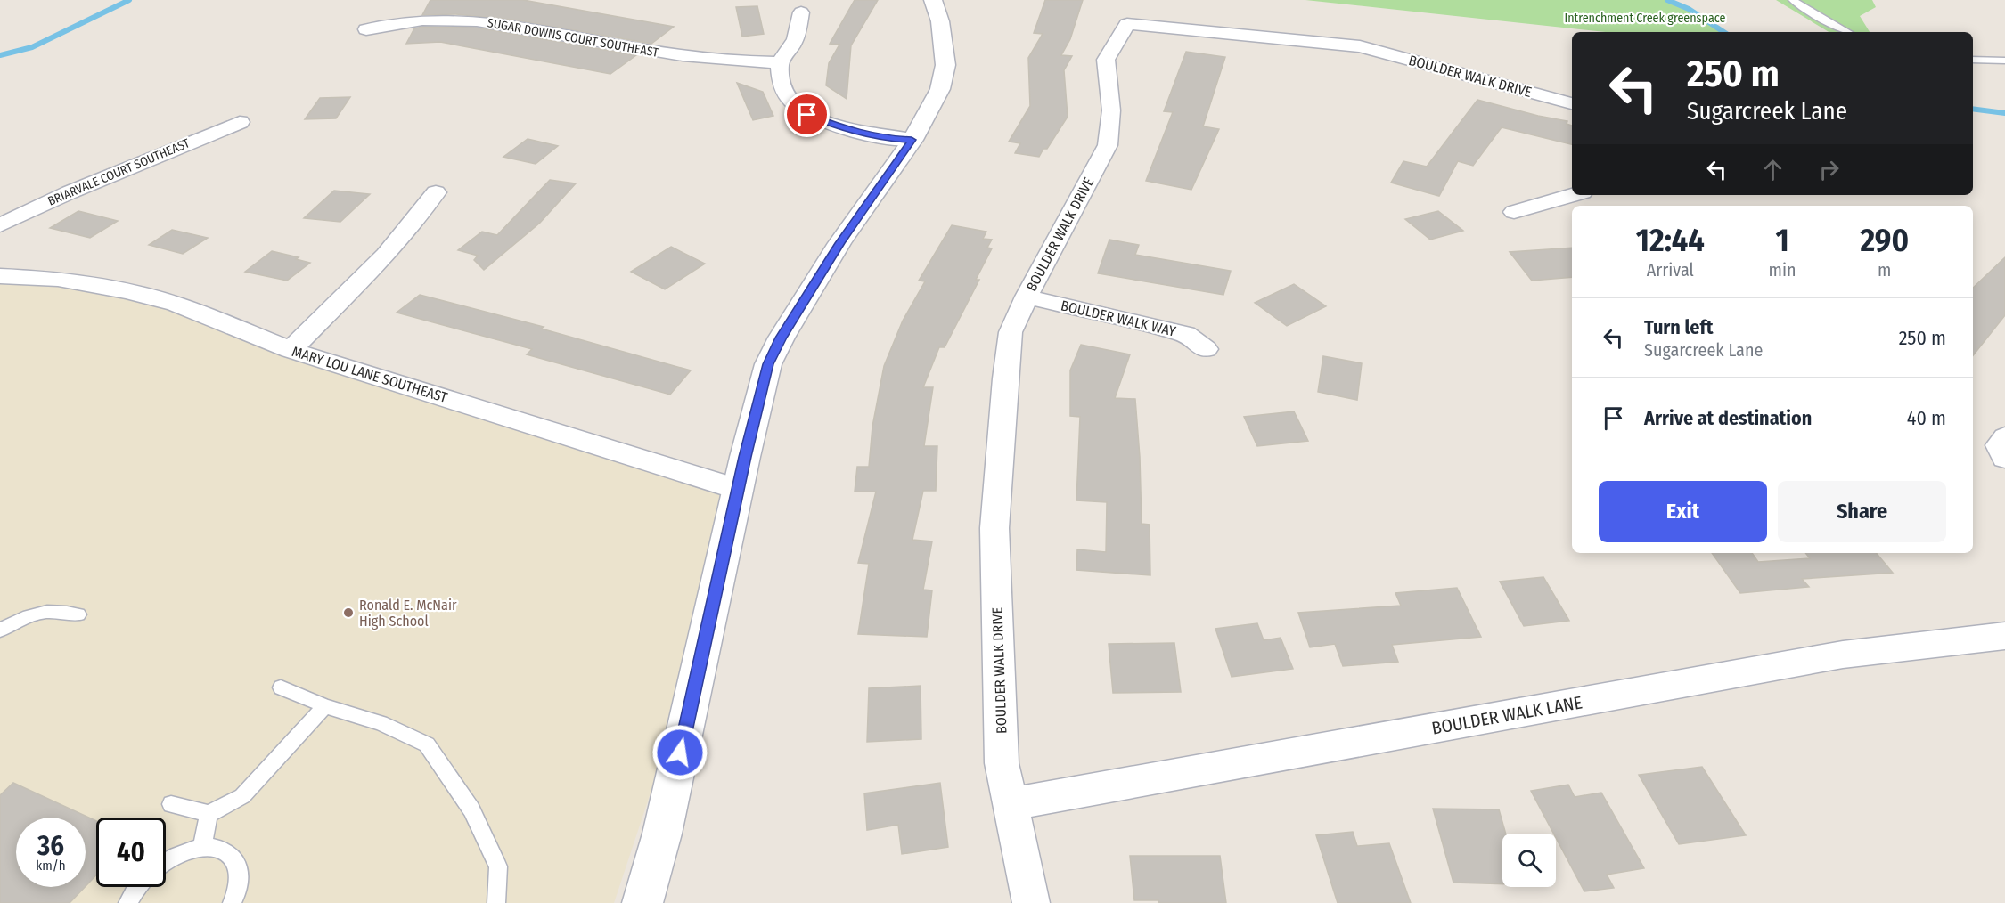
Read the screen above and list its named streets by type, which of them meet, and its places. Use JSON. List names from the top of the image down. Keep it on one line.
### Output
{"streets":{"street":["SUGAR DOWNS COURT SOUTHEAST","BOULDER WALK DRIVE","BRIARVALE COURT SOUTHEAST","BOULDER WALK WAY","MARY LOU LANE SOUTHEAST","BOULDER WALK LANE"]},"crossings":[["BOULDER WALK DRIVE","BOULDER WALK WAY"],["BOULDER WALK DRIVE","BOULDER WALK LANE"]],"parks":["Intrenchment Creek greenspace"],"places":["Ronald E. McNair High School"],"page":{"turn":["250 m","Sugarcreek Lane"],"eta":["12:44","Arrival","1","min","290","m"],"list":[{"name":"Turn left","note":"Sugarcreek Lane","value":"250 m"},{"name":"Arrive at destination","value":"40 m"}],"buttons":["Exit","Share"],"speed":"36 km/h","limit":"40"}}
